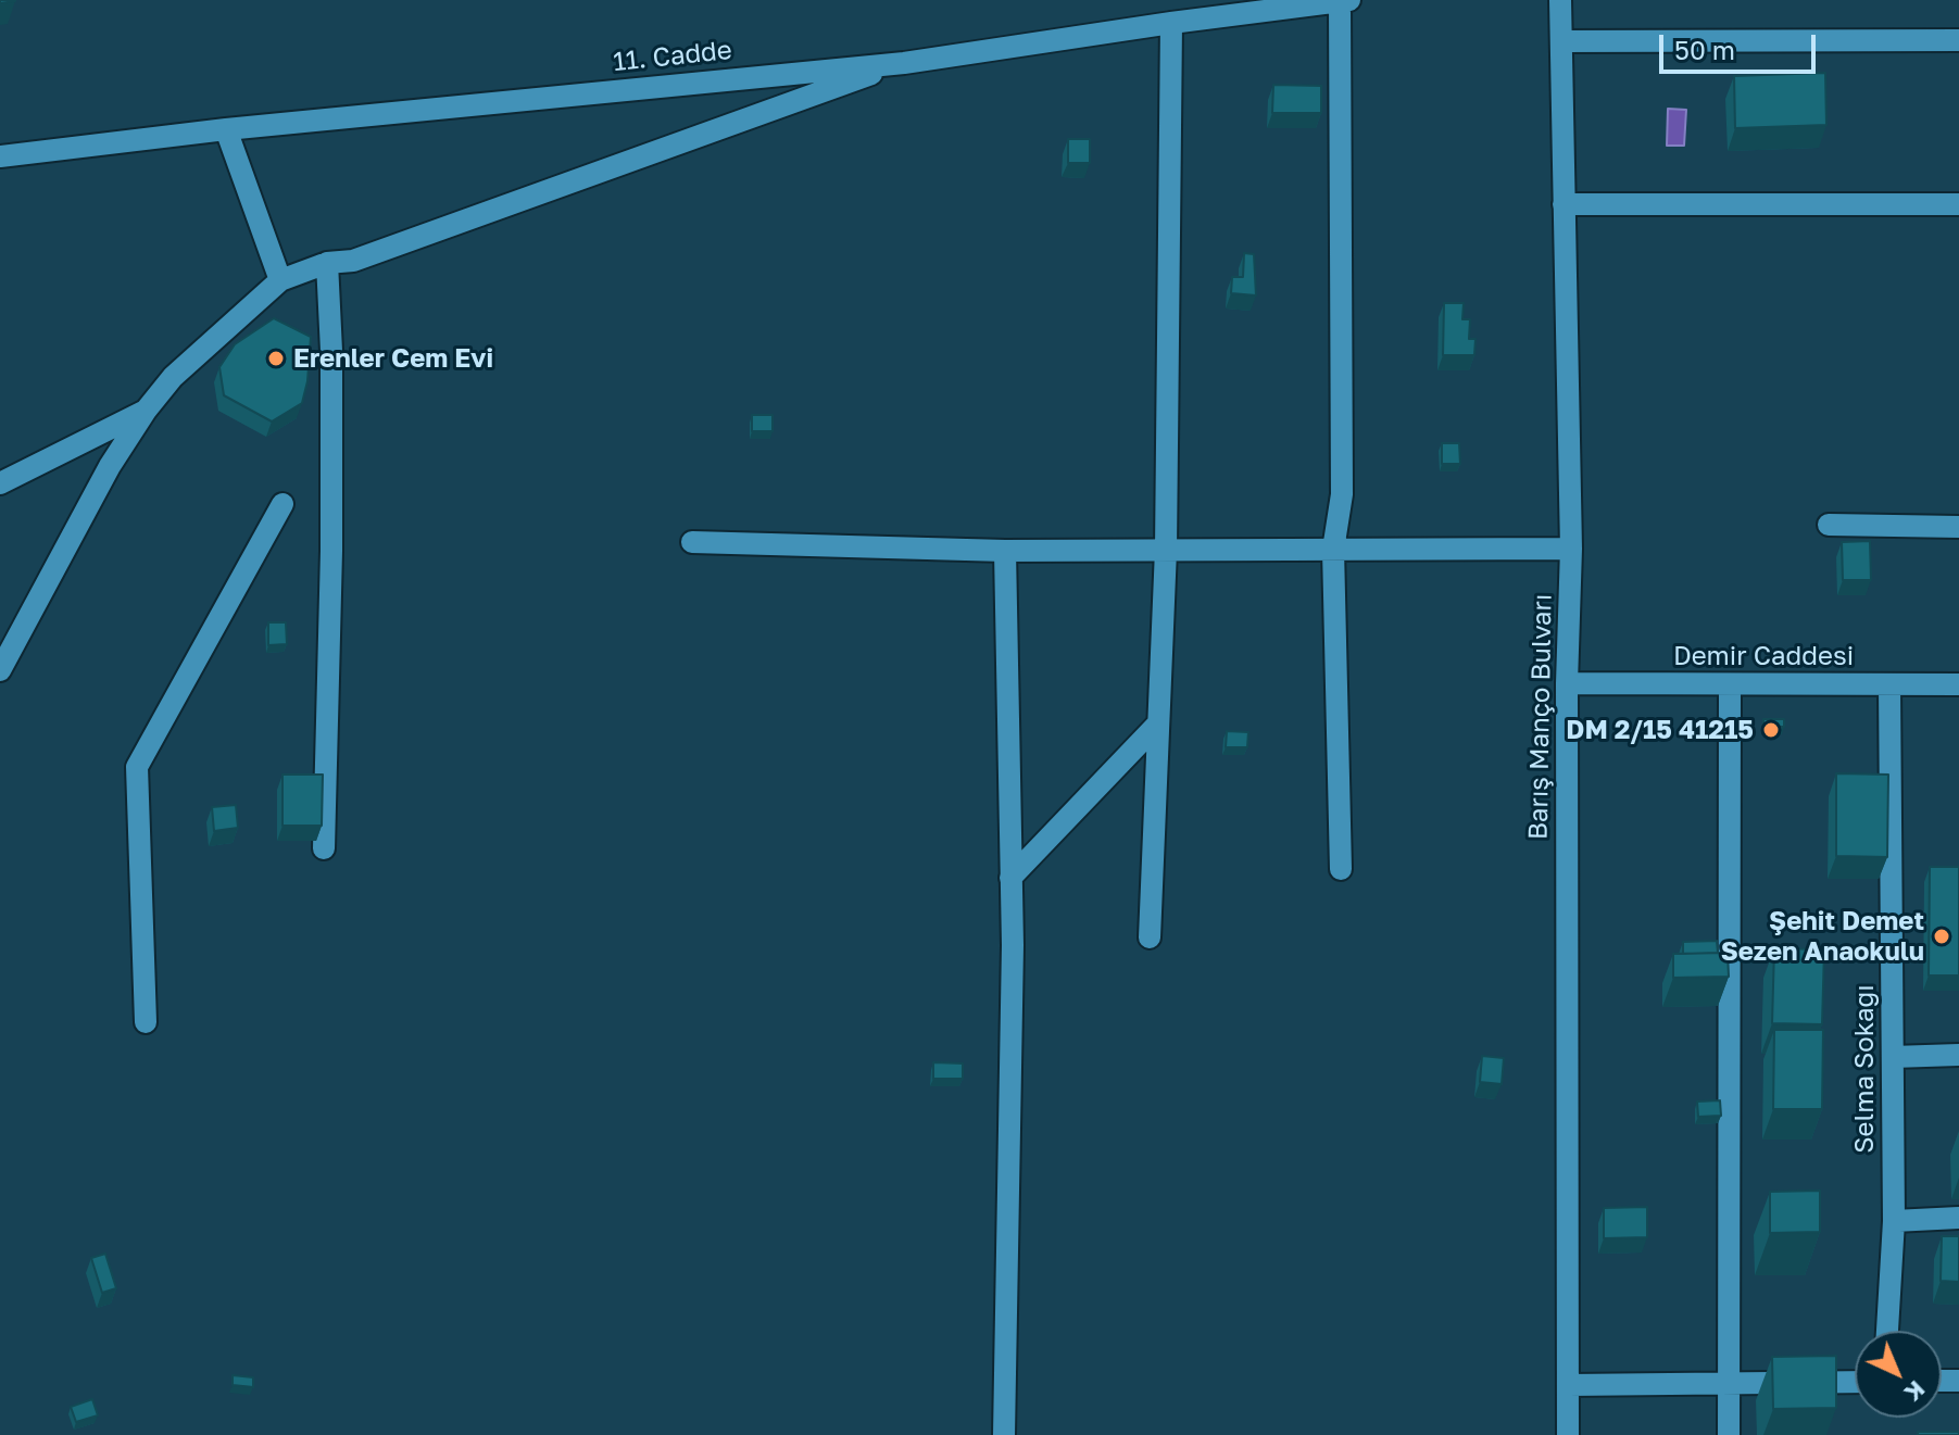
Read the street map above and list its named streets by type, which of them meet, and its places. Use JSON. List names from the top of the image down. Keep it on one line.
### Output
{"streets":{"street":["11. Cadde","Demir Caddesi","Barış Manço Bulvarı","Selma Sokağı"]},"crossings":[["Demir Caddesi","Barış Manço Bulvarı"],["Demir Caddesi","Selma Sokağı"]],"places":["Erenler Cem Evi","DM 2/15 41215","Şehit Demet Sezen Anaokulu"],"scale_bar":"50 m","north":"bottom right"}
